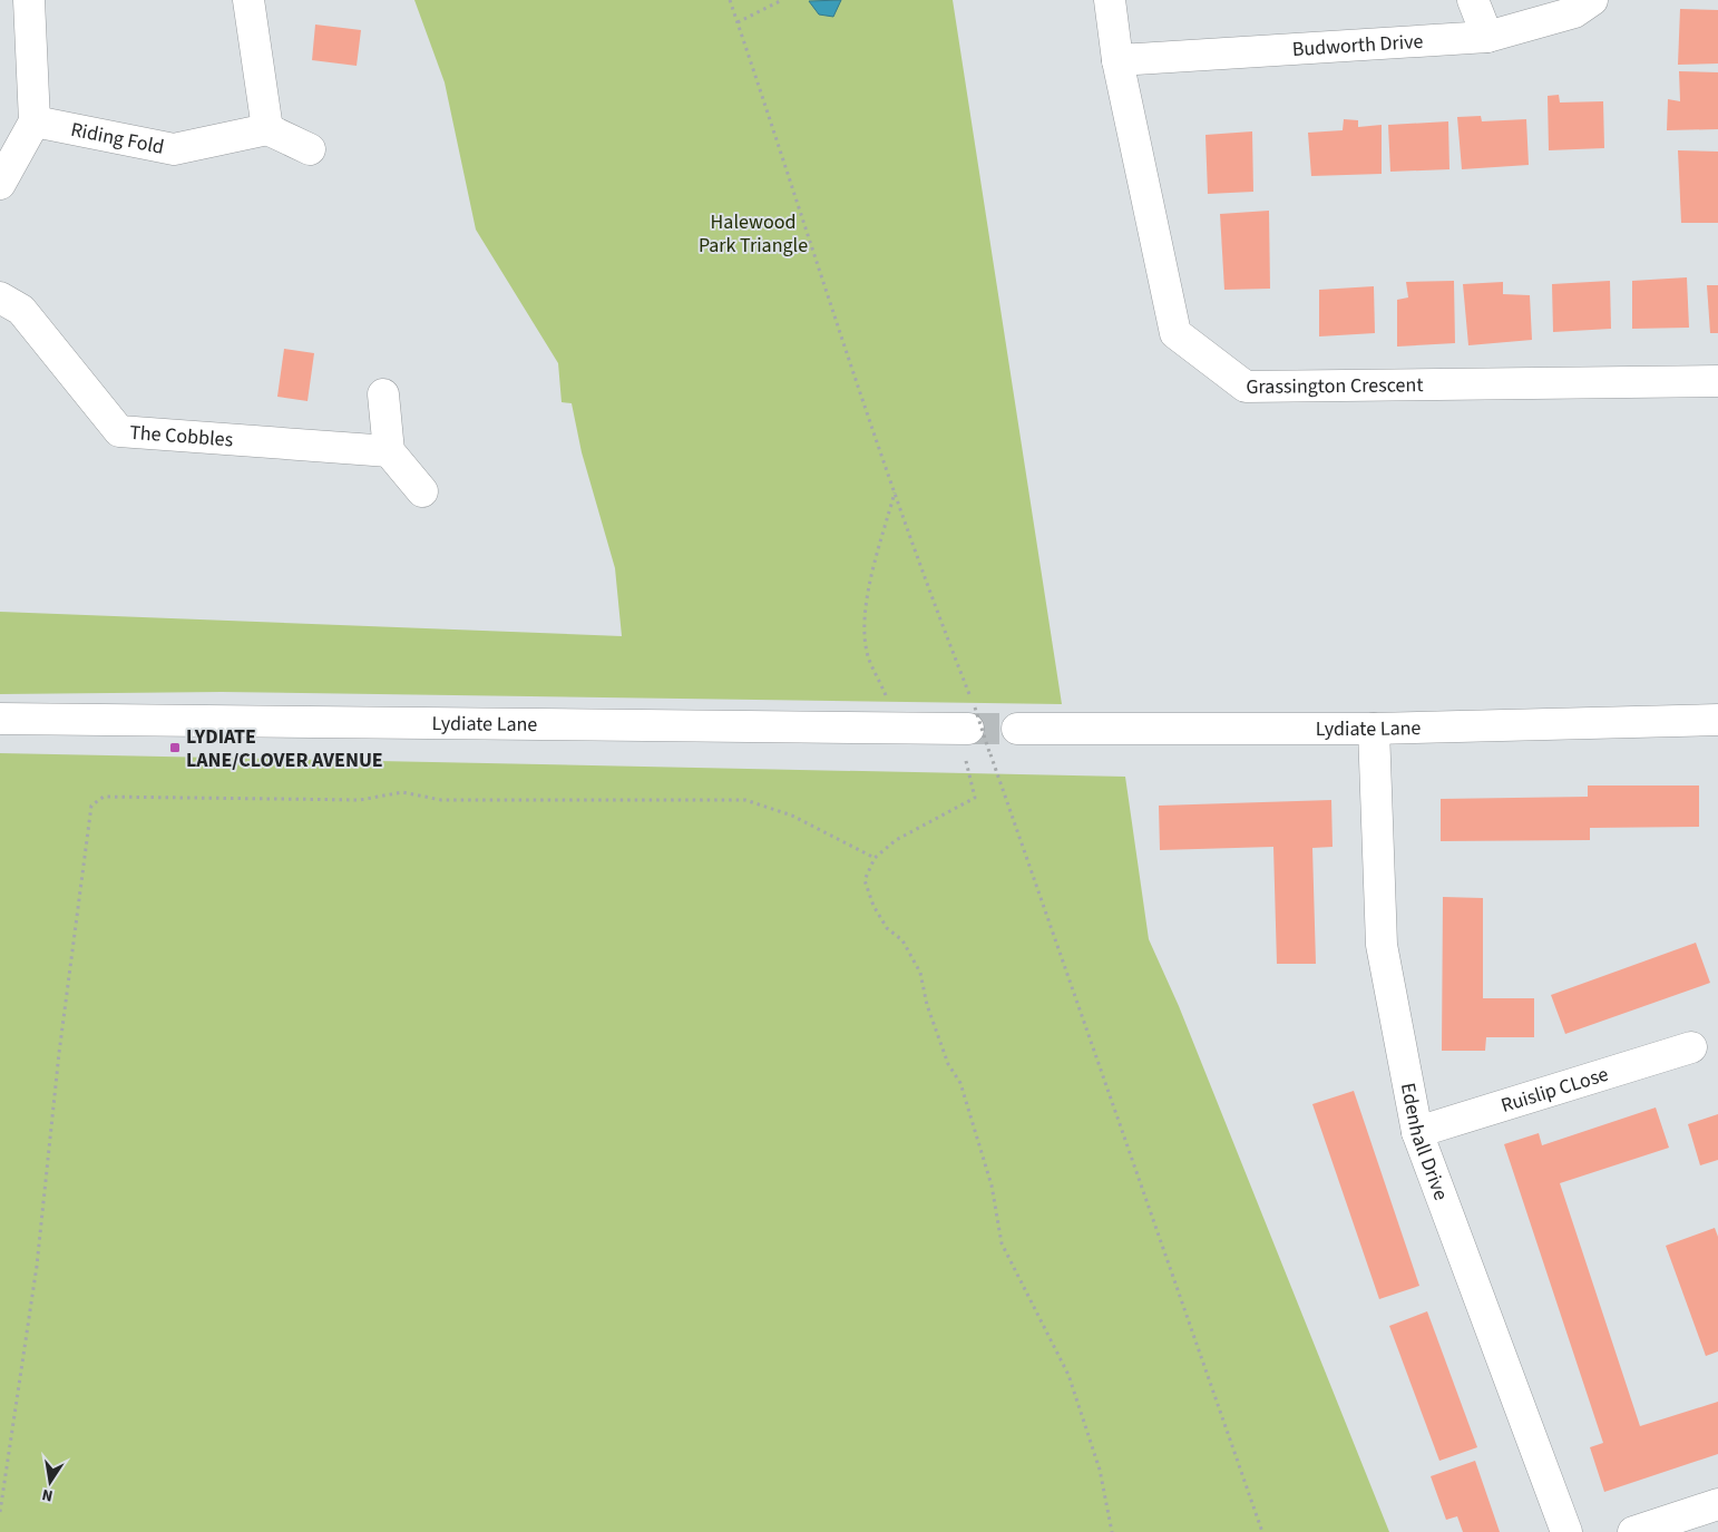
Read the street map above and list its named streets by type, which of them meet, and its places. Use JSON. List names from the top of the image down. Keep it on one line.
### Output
{"streets":{"street":["Budworth Drive","Riding Fold","Grassington Crescent","The Cobbles","Lydiate Lane","Ruislip CLose","Edenhall Drive"]},"crossings":[["Budworth Drive","Grassington Crescent"],["Lydiate Lane","Edenhall Drive"],["Ruislip CLose","Edenhall Drive"]],"parks":["Halewood Park Triangle"],"places":{"transit":["LYDIATE LANE/CLOVER AVENUE"]},"north":"bottom"}
